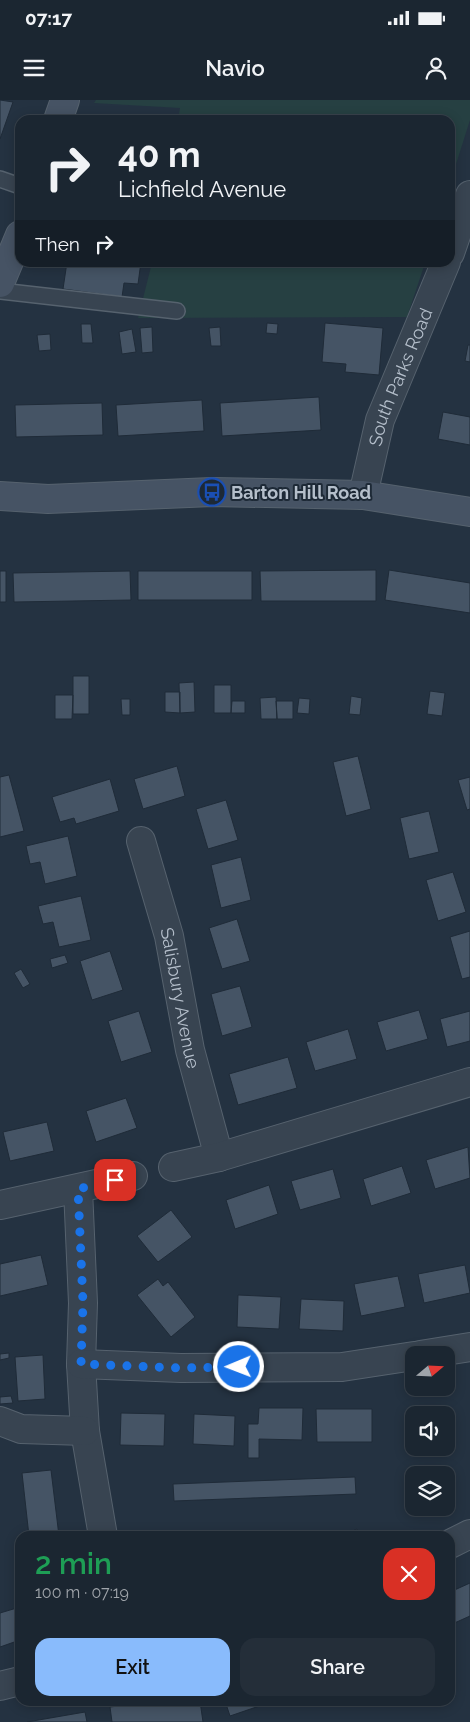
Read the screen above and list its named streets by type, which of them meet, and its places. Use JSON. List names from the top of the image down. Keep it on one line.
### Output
{"streets":{"street":["South Parks Road","Salisbury Avenue"]},"places":{"bus stop":["Barton Hill Road"]},"north":"right","page":{"status":"07:17","header":"Navio","turn":["40 m","Lichfield Avenue"],"then":"Then","heading":["2 min","100 m · 07:19"],"buttons":["Exit","Share"]}}
